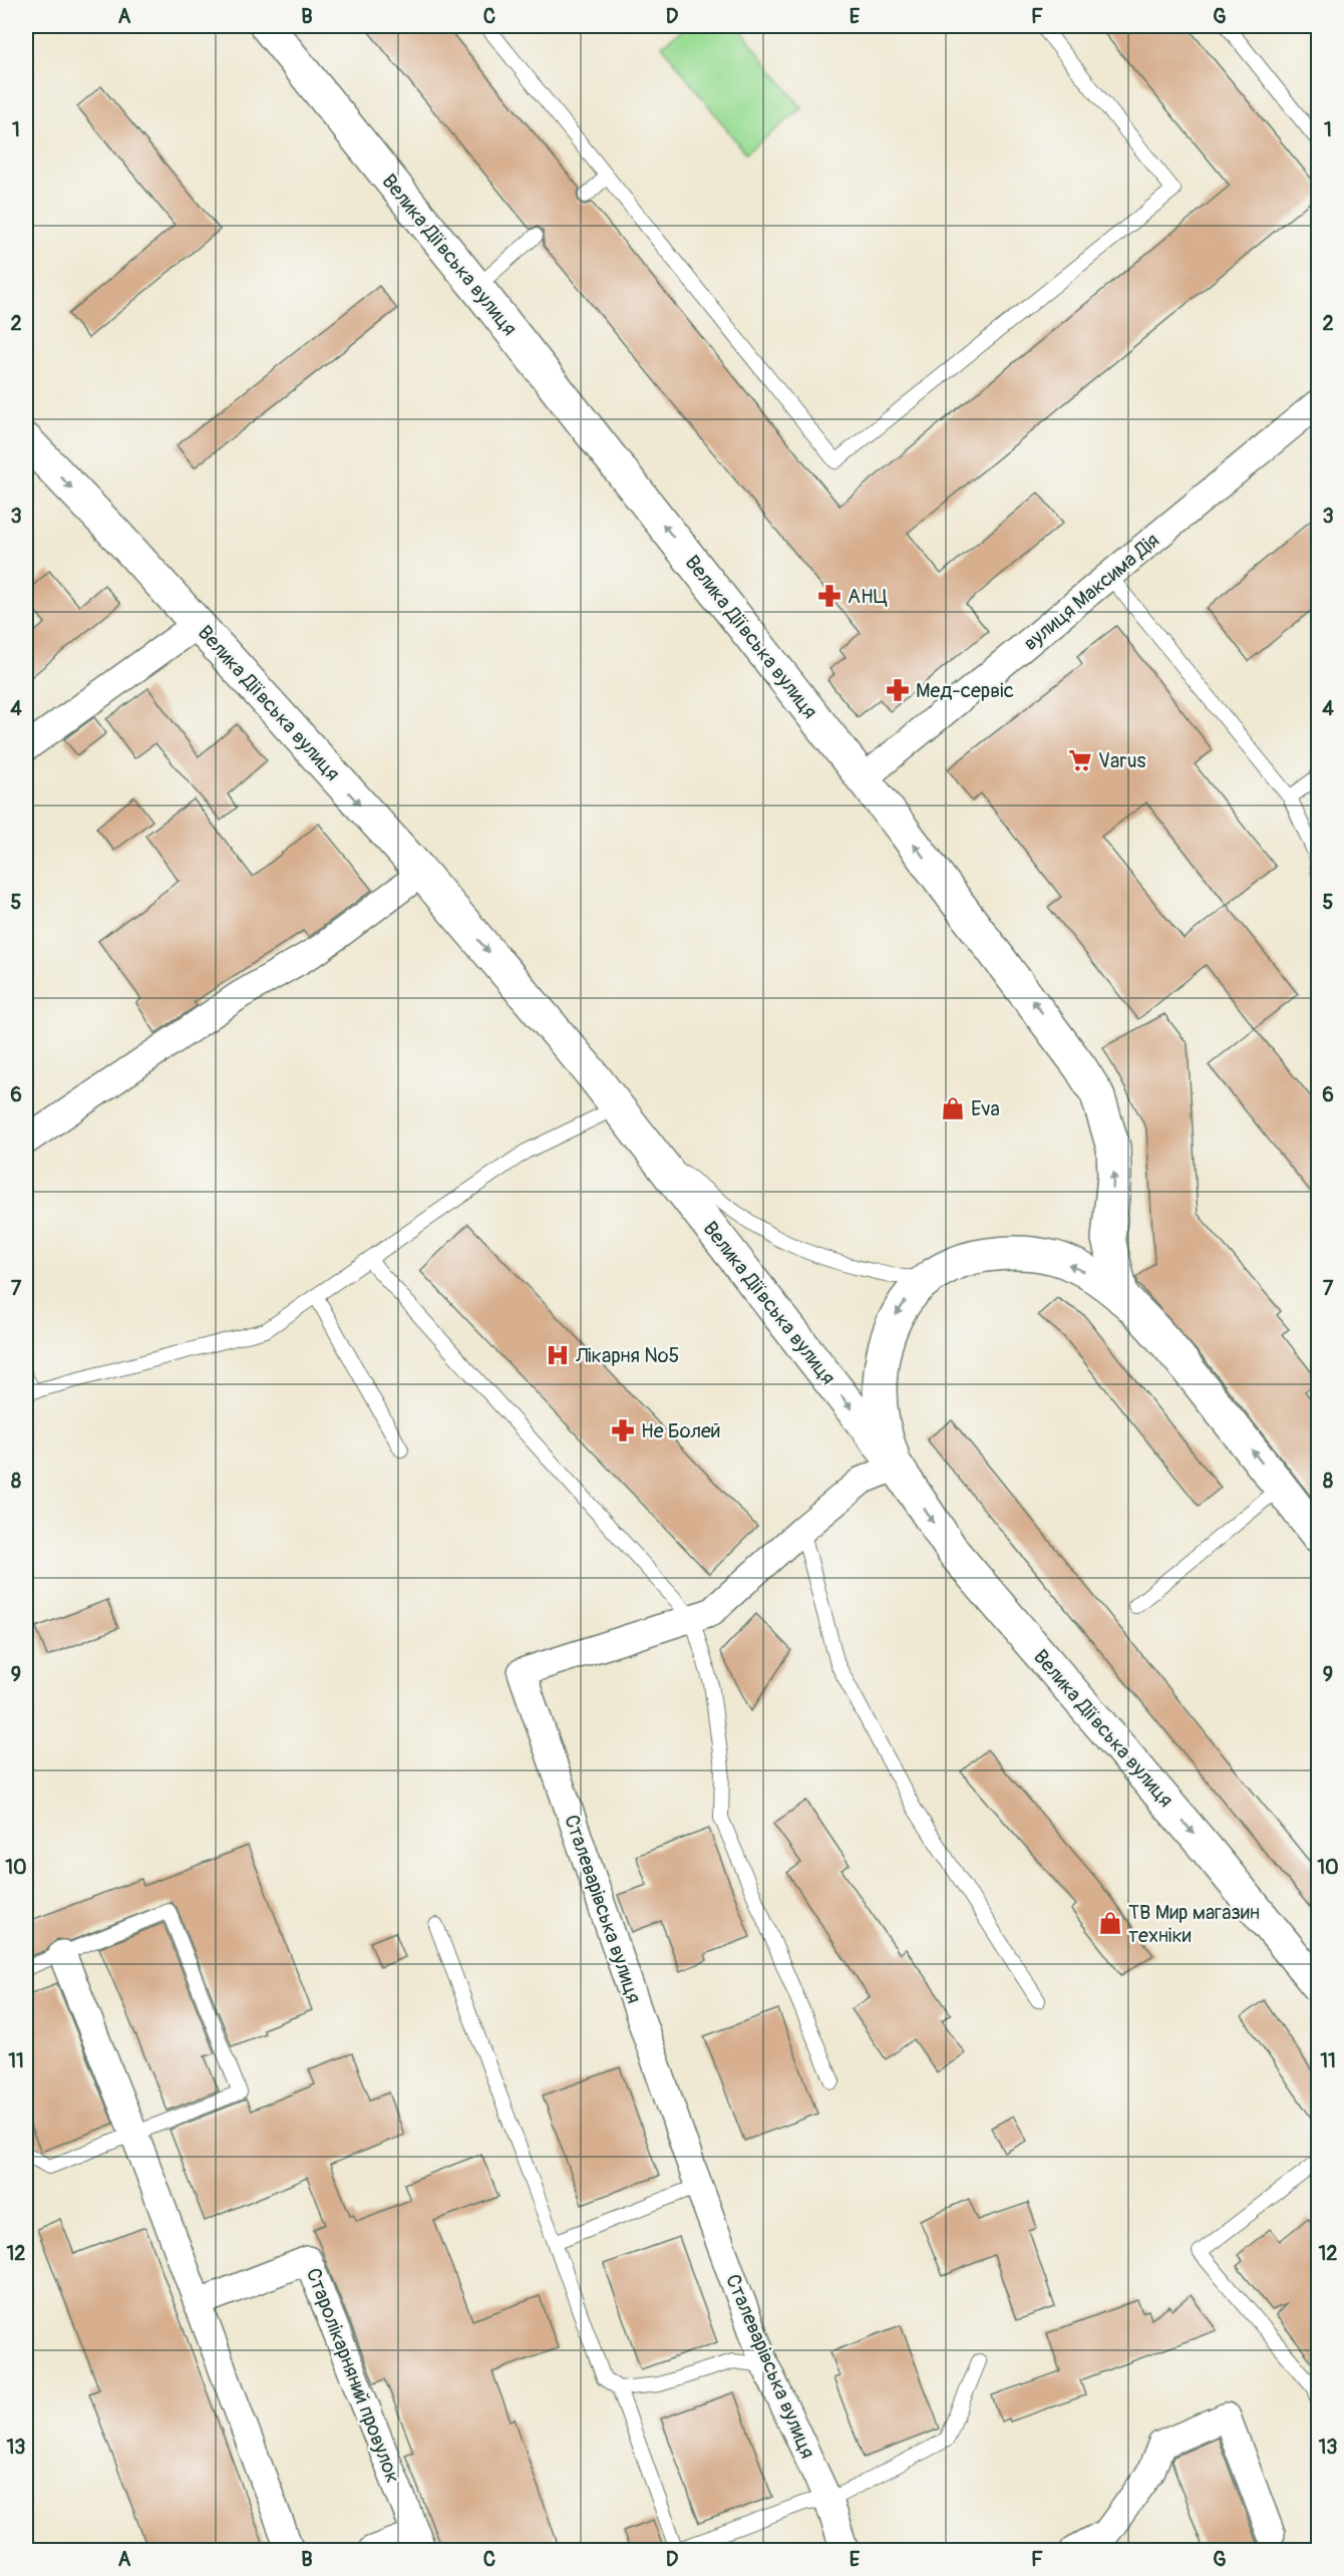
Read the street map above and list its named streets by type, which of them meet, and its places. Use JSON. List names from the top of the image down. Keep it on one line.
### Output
{"streets":{"main road":["Велика Діївська вулиця"],"street":["вулиця Максима Дія","Сталеварівська вулиця","Старолікарняний провулок"]},"crossings":[["Велика Діївська вулиця","вулиця Максима Дія"],["Велика Діївська вулиця","Сталеварівська вулиця"]],"places":{"pharmacy":["АНЦ","Мед-сервіс","Не Болей"],"supermarket":["Varus"],"shop":["Eva","ТВ Мир магазин техніки"],"hospital":["Лікарня №5"]},"grid":{"columns":["A","B","C","D","E","F","G"],"rows":["1","2","3","4","5","6","7","8","9","10","11","12","13"]}}
